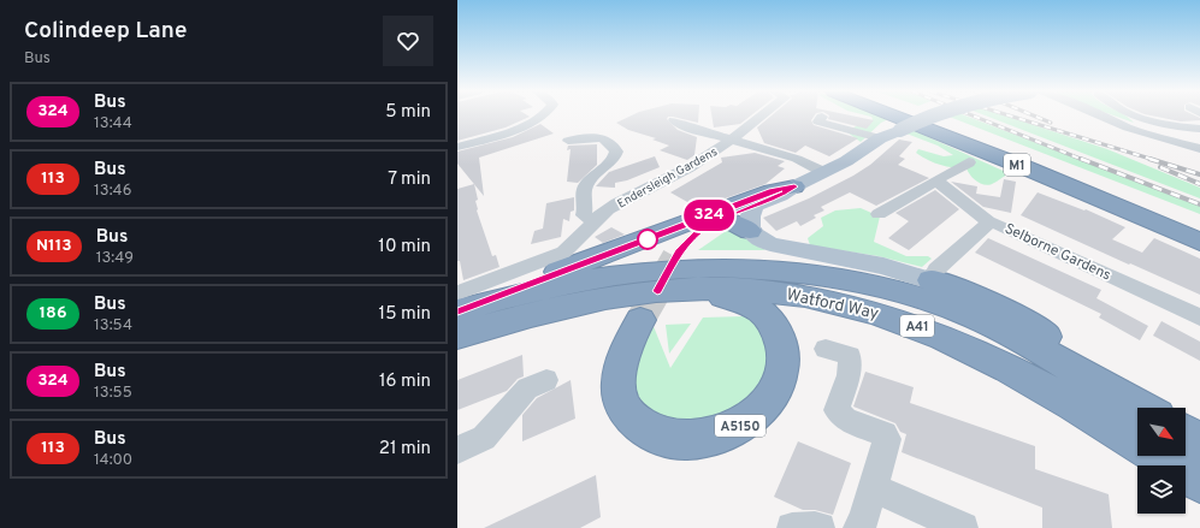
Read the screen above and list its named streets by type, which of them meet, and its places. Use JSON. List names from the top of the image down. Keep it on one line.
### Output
{"streets":{"highway":["M1","Watford Way","A41","A5150"],"street":["Endersleigh Gardens","Selborne Gardens"]},"crossings":[["Endersleigh Gardens","Watford Way"],["Watford Way","A5150"]],"lines":["bus line 324"],"north":"bottom right","page":{"heading":["Colindeep Lane","Bus"],"on_map":"324","list":[{"mark":"324","name":"Bus","note":"13:44","value":"5 min"},{"mark":"113","name":"Bus","note":"13:46","value":"7 min"},{"mark":"N113","name":"Bus","note":"13:49","value":"10 min"},{"mark":"186","name":"Bus","note":"13:54","value":"15 min"},{"mark":"324","name":"Bus","note":"13:55","value":"16 min"},{"mark":"113","name":"Bus","note":"14:00","value":"21 min"}]}}
